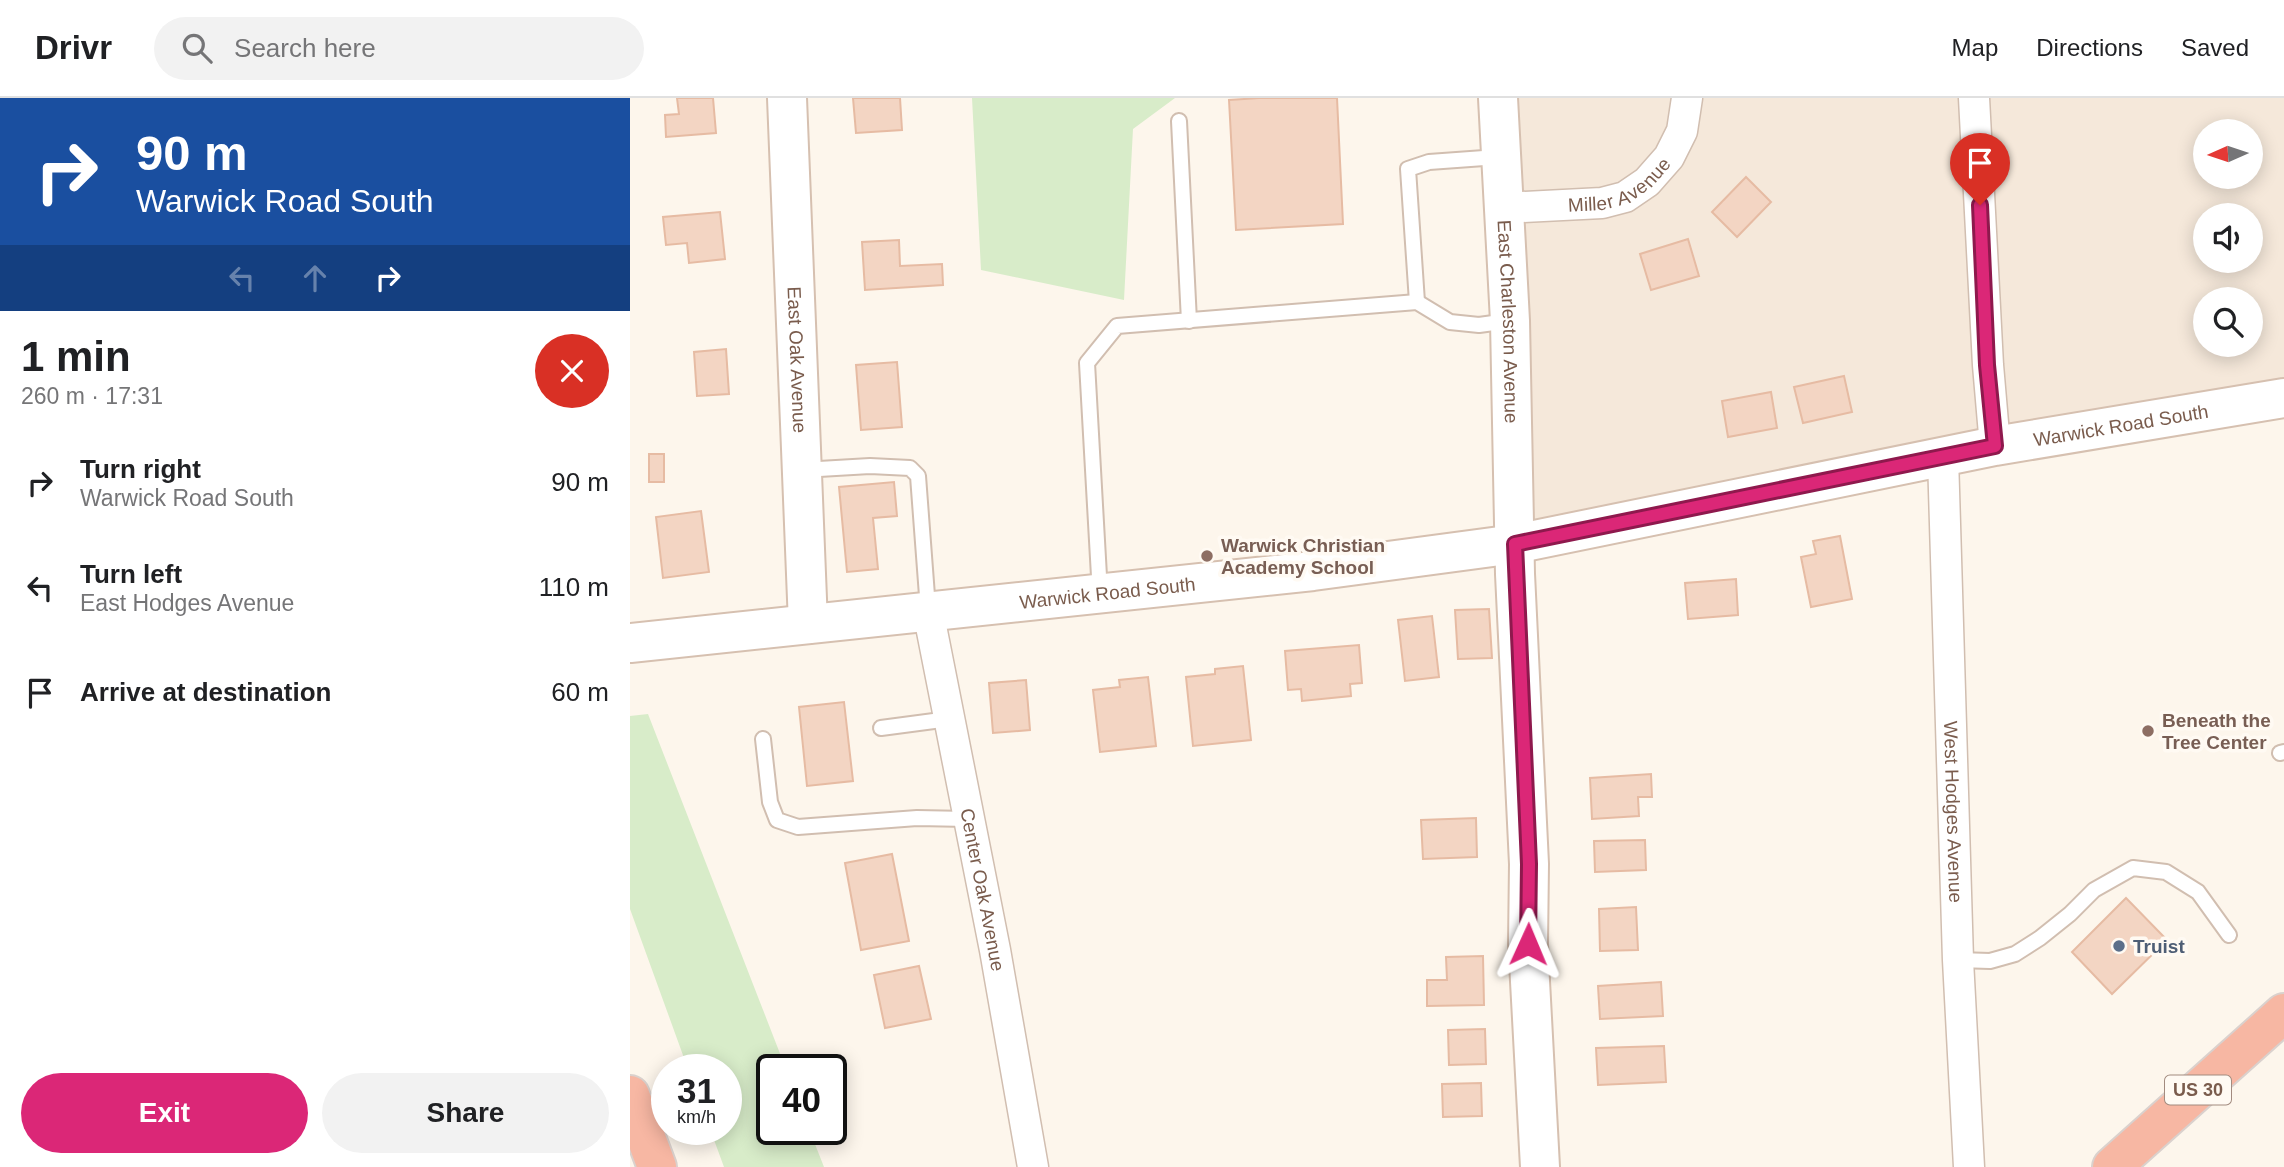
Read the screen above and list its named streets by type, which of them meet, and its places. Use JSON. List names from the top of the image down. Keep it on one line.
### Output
{"streets":{"highway":["US 30"],"street":["Miller Avenue","East Charleston Avenue","East Oak Avenue","Warwick Road South","West Hodges Avenue","Center Oak Avenue"]},"crossings":[["Miller Avenue","East Charleston Avenue"],["East Charleston Avenue","Warwick Road South"],["East Oak Avenue","Warwick Road South"],["Warwick Road South","West Hodges Avenue"],["Warwick Road South","Center Oak Avenue"]],"places":["Warwick Christian Academy School","Beneath the Tree Center","Truist"],"north":"left","page":{"header":"Drivr","search":"Search here","nav":["Map","Directions","Saved"],"turn":["90 m","Warwick Road South"],"heading":["1 min","260 m · 17:31"],"list":[{"name":"Turn right","note":"Warwick Road South","value":"90 m"},{"name":"Turn left","note":"East Hodges Avenue","value":"110 m"},{"name":"Arrive at destination","value":"60 m"}],"speed":"31 km/h","limit":"40","buttons":["Exit","Share"]}}
